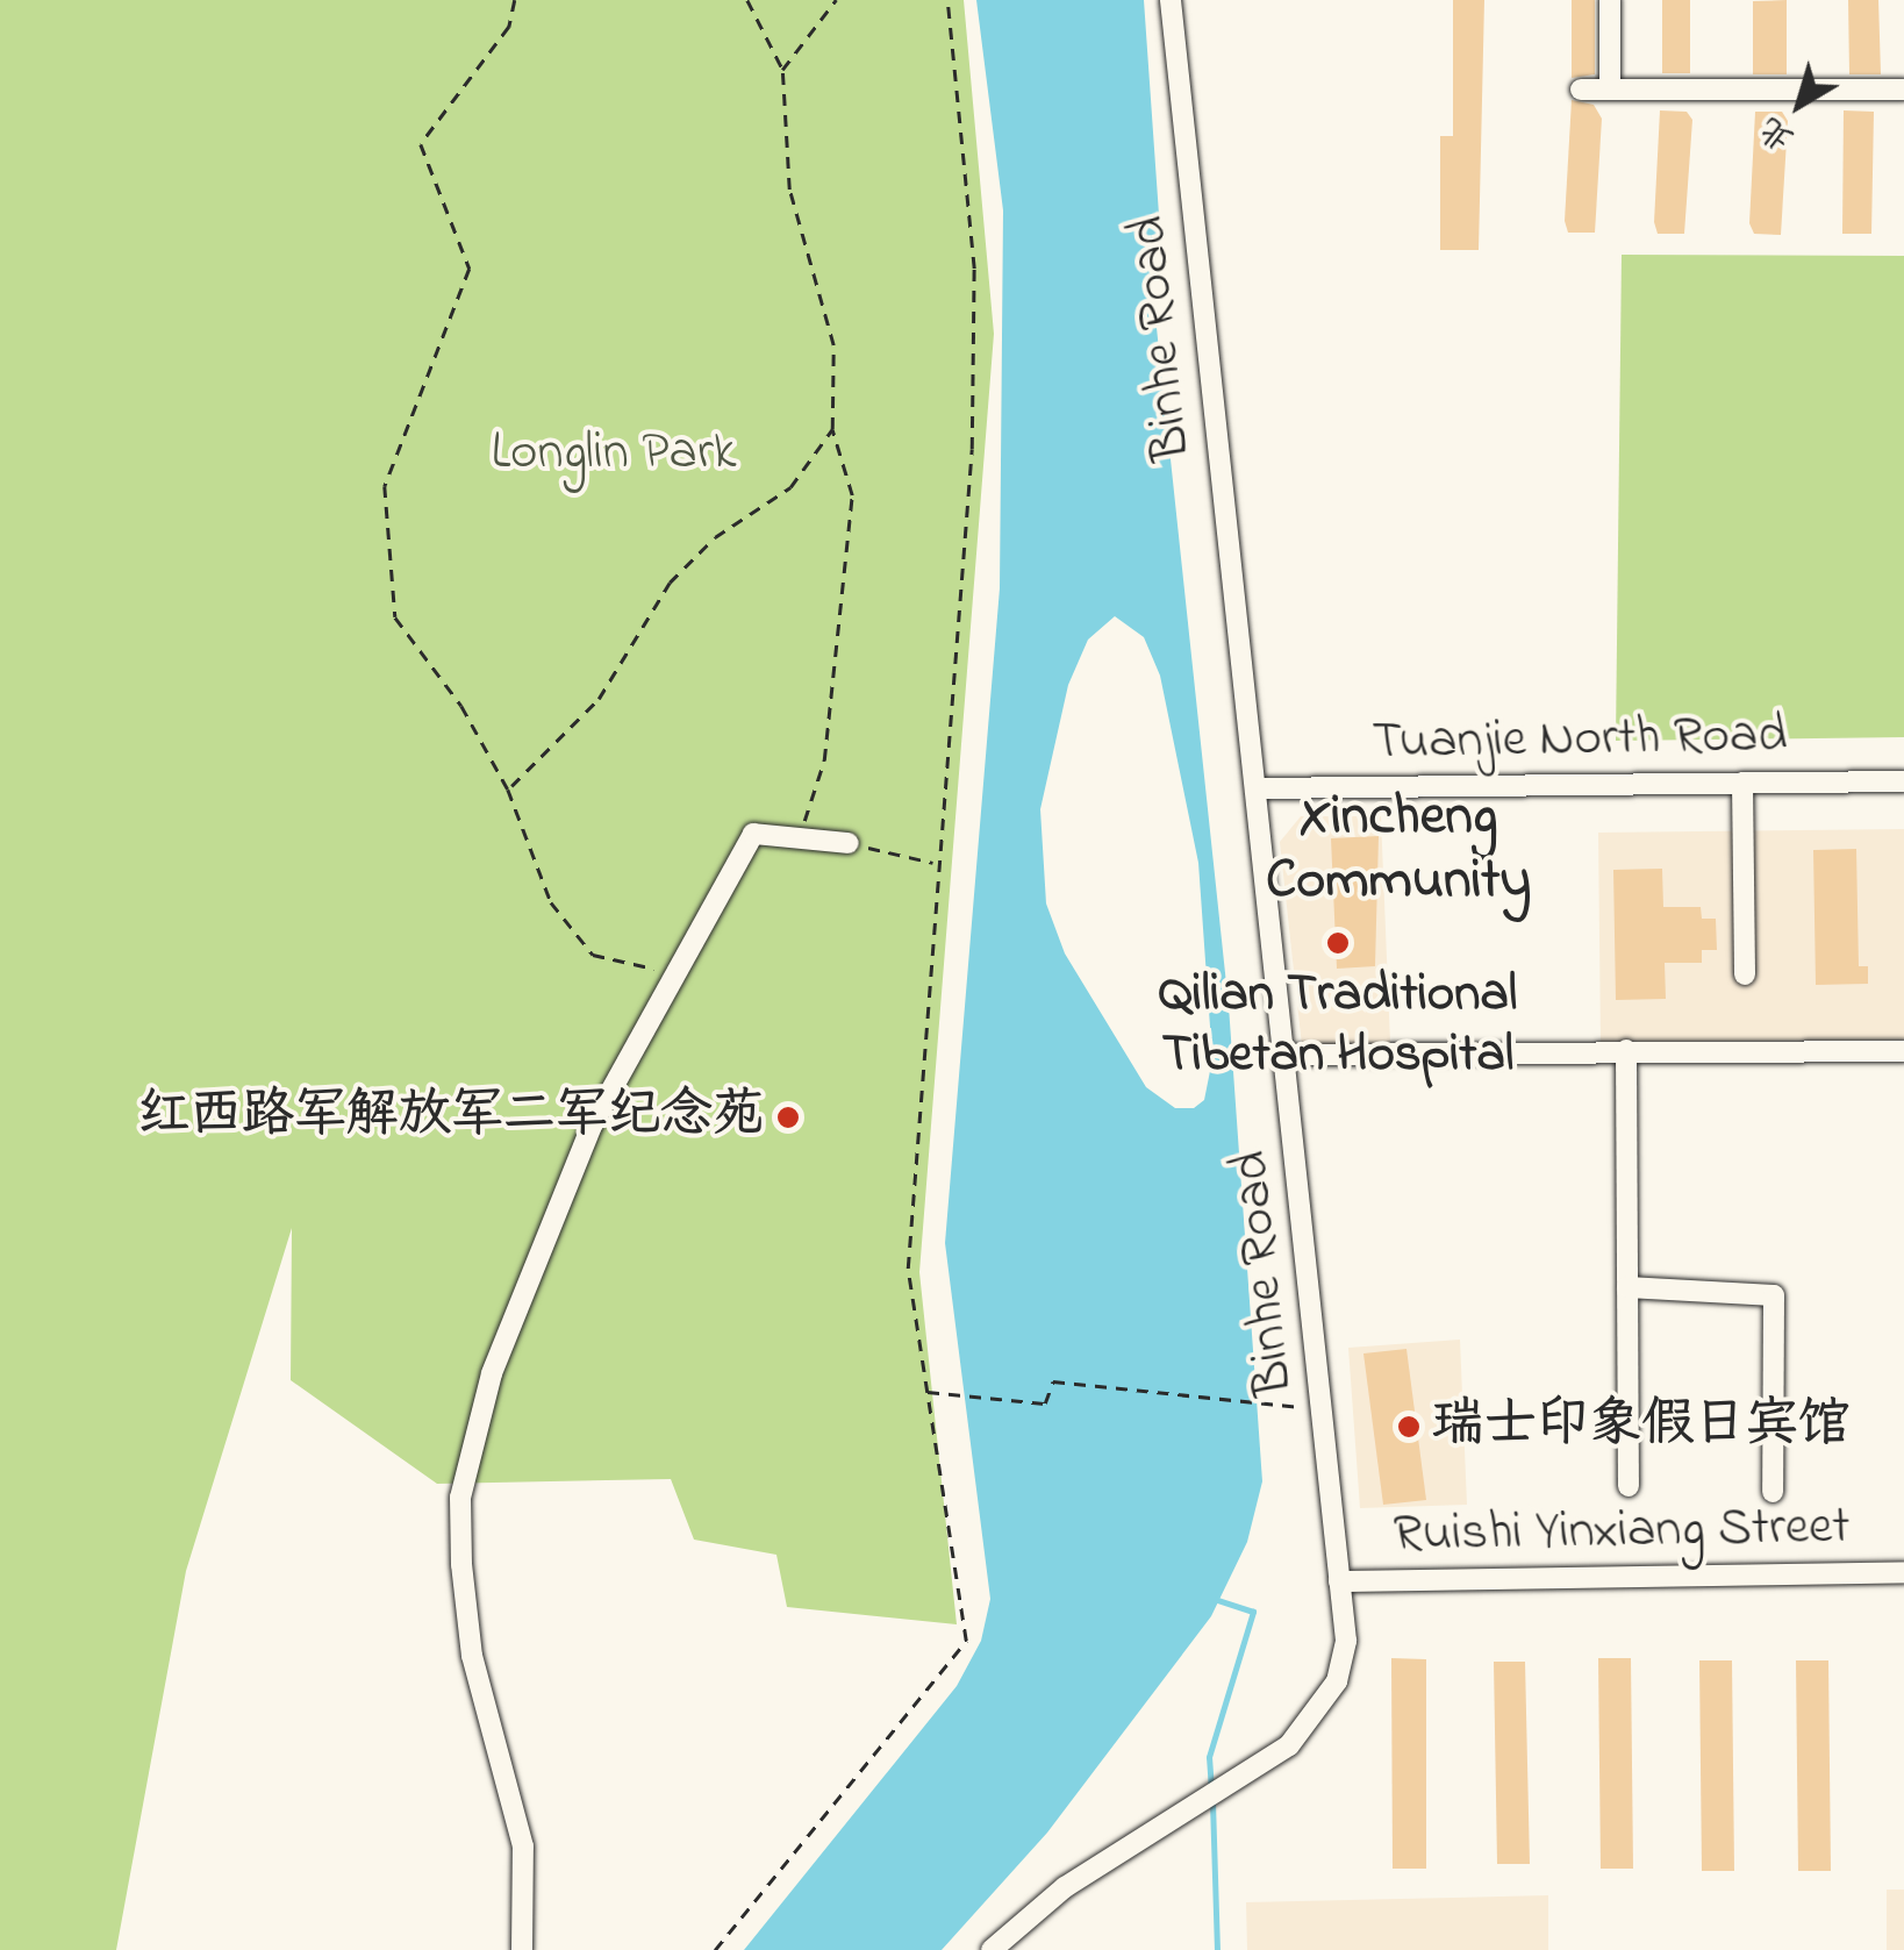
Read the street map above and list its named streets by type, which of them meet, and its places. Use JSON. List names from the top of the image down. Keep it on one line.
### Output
{"streets":{"street":["Binhe Road","Tuanjie North Road","Ruishi Yinxiang Street"]},"crossings":[["Binhe Road","Tuanjie North Road"],["Binhe Road","Ruishi Yinxiang Street"]],"districts":["Xincheng Community"],"parks":["Longlin Park"],"places":["Qilian Traditional Tibetan Hospital","红西路军解放军二军纪念苑","瑞士印象假日宾馆"],"north":"bottom left"}
